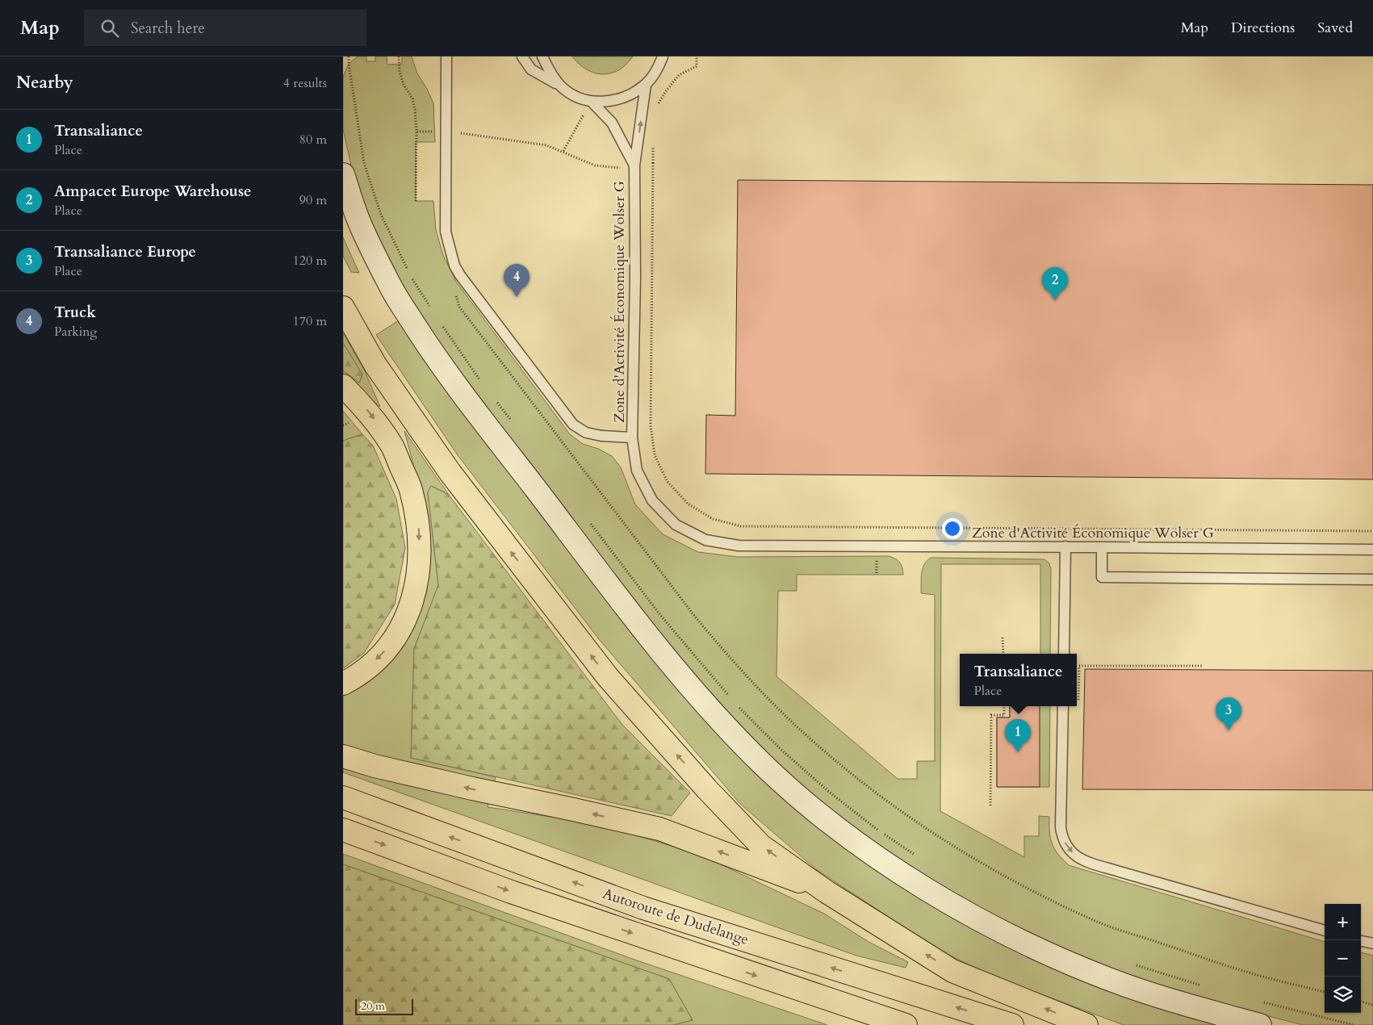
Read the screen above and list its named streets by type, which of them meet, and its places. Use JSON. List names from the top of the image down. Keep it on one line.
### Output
{"streets":{"highway":["Autoroute de Dudelange"],"lane":["Zone d'Activité Économique Wolser G"]},"scale_bar":"20 m","page":{"header":"Map","search":"Search here","nav":["Map","Directions","Saved"],"heading":["Nearby","4 results"],"list":[{"mark":"1","name":"Transaliance","note":"Place","value":"80 m"},{"mark":"2","name":"Ampacet Europe Warehouse","note":"Place","value":"90 m"},{"mark":"3","name":"Transaliance Europe","note":"Place","value":"120 m"},{"mark":"4","name":"Truck","note":"Parking","value":"170 m"}],"pins":["4","2","3","1"],"popup":["Transaliance","Place"],"map_buttons":["+","−"],"scale":"20 m"}}
